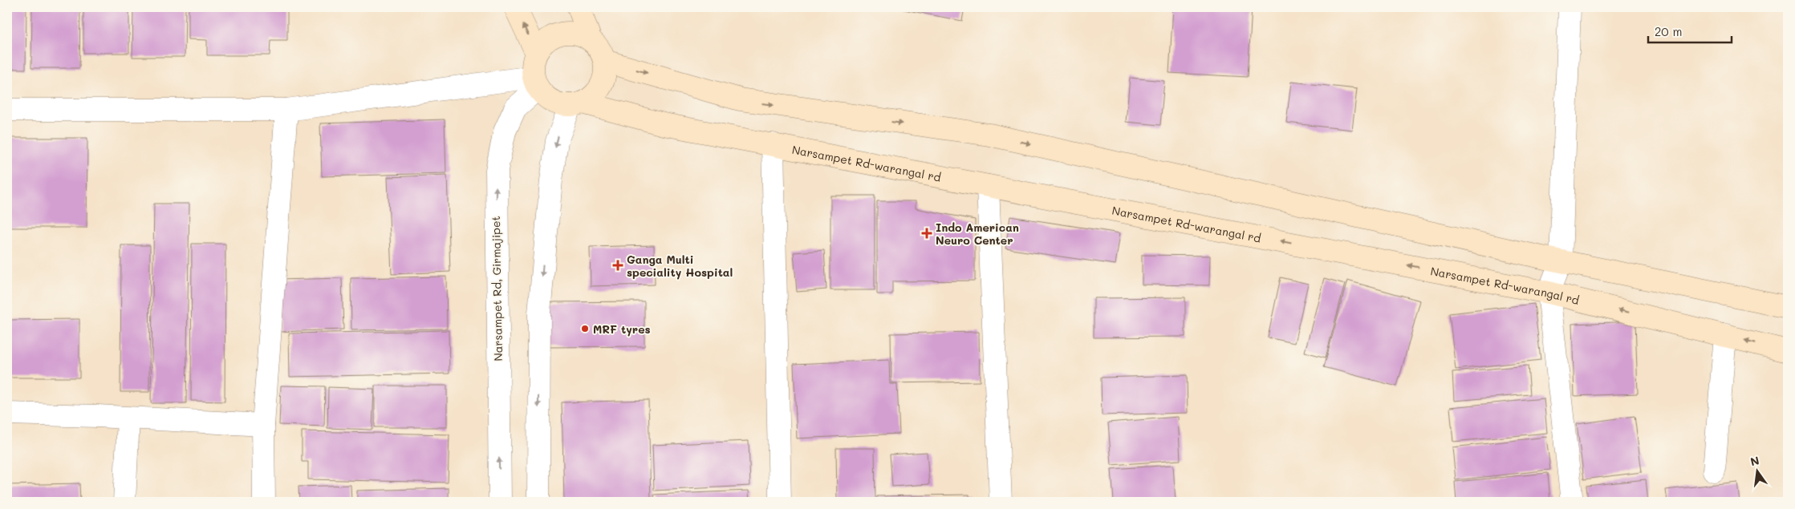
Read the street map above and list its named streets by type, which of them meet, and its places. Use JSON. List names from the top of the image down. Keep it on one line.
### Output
{"streets":{"main road":["Narsampet Rd-warangal rd"],"street":["Narsampet Rd, Girmajipet"]},"crossings":[["Narsampet Rd-warangal rd","Narsampet Rd, Girmajipet"]],"places":{"health":["Indo American Neuro Center","Ganga Multi speciality Hospital"],"other":["MRF tyres"]},"scale_bar":"20 m","north":"top"}
